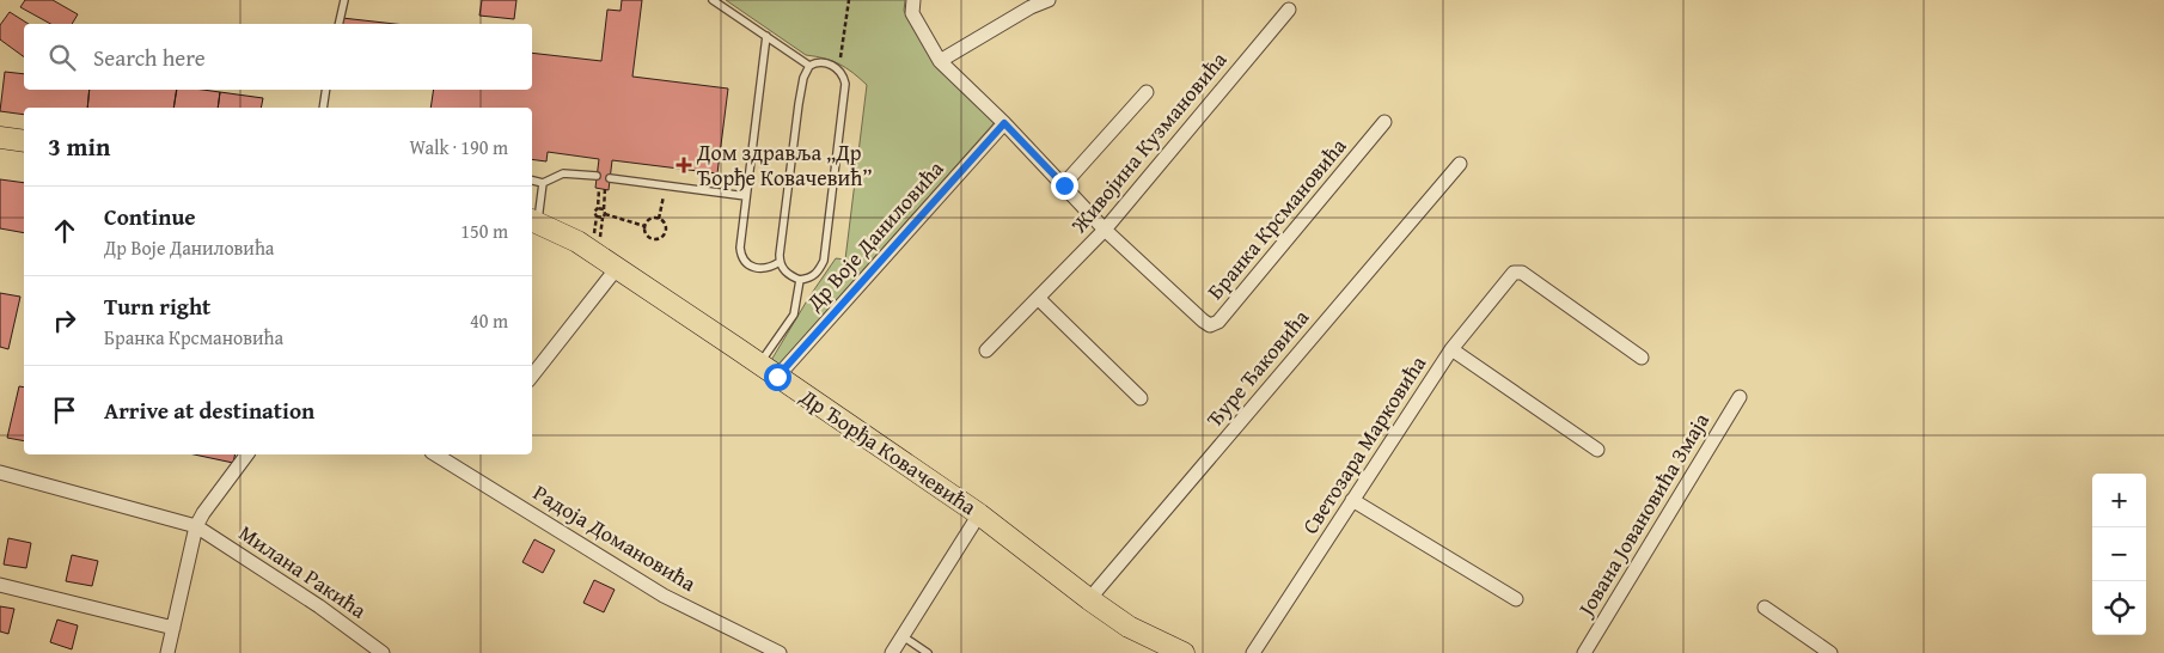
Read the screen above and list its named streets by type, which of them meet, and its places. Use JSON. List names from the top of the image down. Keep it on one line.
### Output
{"streets":{"main road":["Др Ђорђа Ковачевића"],"street":["Живојина Кузмановића","Бранка Крсмановића","Др Воје Даниловића","Ђуре Ђаковића","Светозара Марковића","Јована Јовановића Змаја","Радоја Домановића","Милана Ракића"]},"crossings":[["Живојина Кузмановића","Бранка Крсмановића"],["Бранка Крсмановића","Др Воје Даниловића"],["Др Воје Даниловића","Др Ђорђа Ковачевића"],["Ђуре Ђаковића","Др Ђорђа Ковачевића"]],"places":{"health":["Дом здравља „Др Ђорђе Ковачевић”"]},"page":{"search":"Search here","heading":["3 min","Walk · 190 m"],"list":[["Continue","Др Воје Даниловића","150 m"],["Turn right","Бранка Крсмановића","40 m"],"Arrive at destination"],"map_buttons":["+","−"]}}
